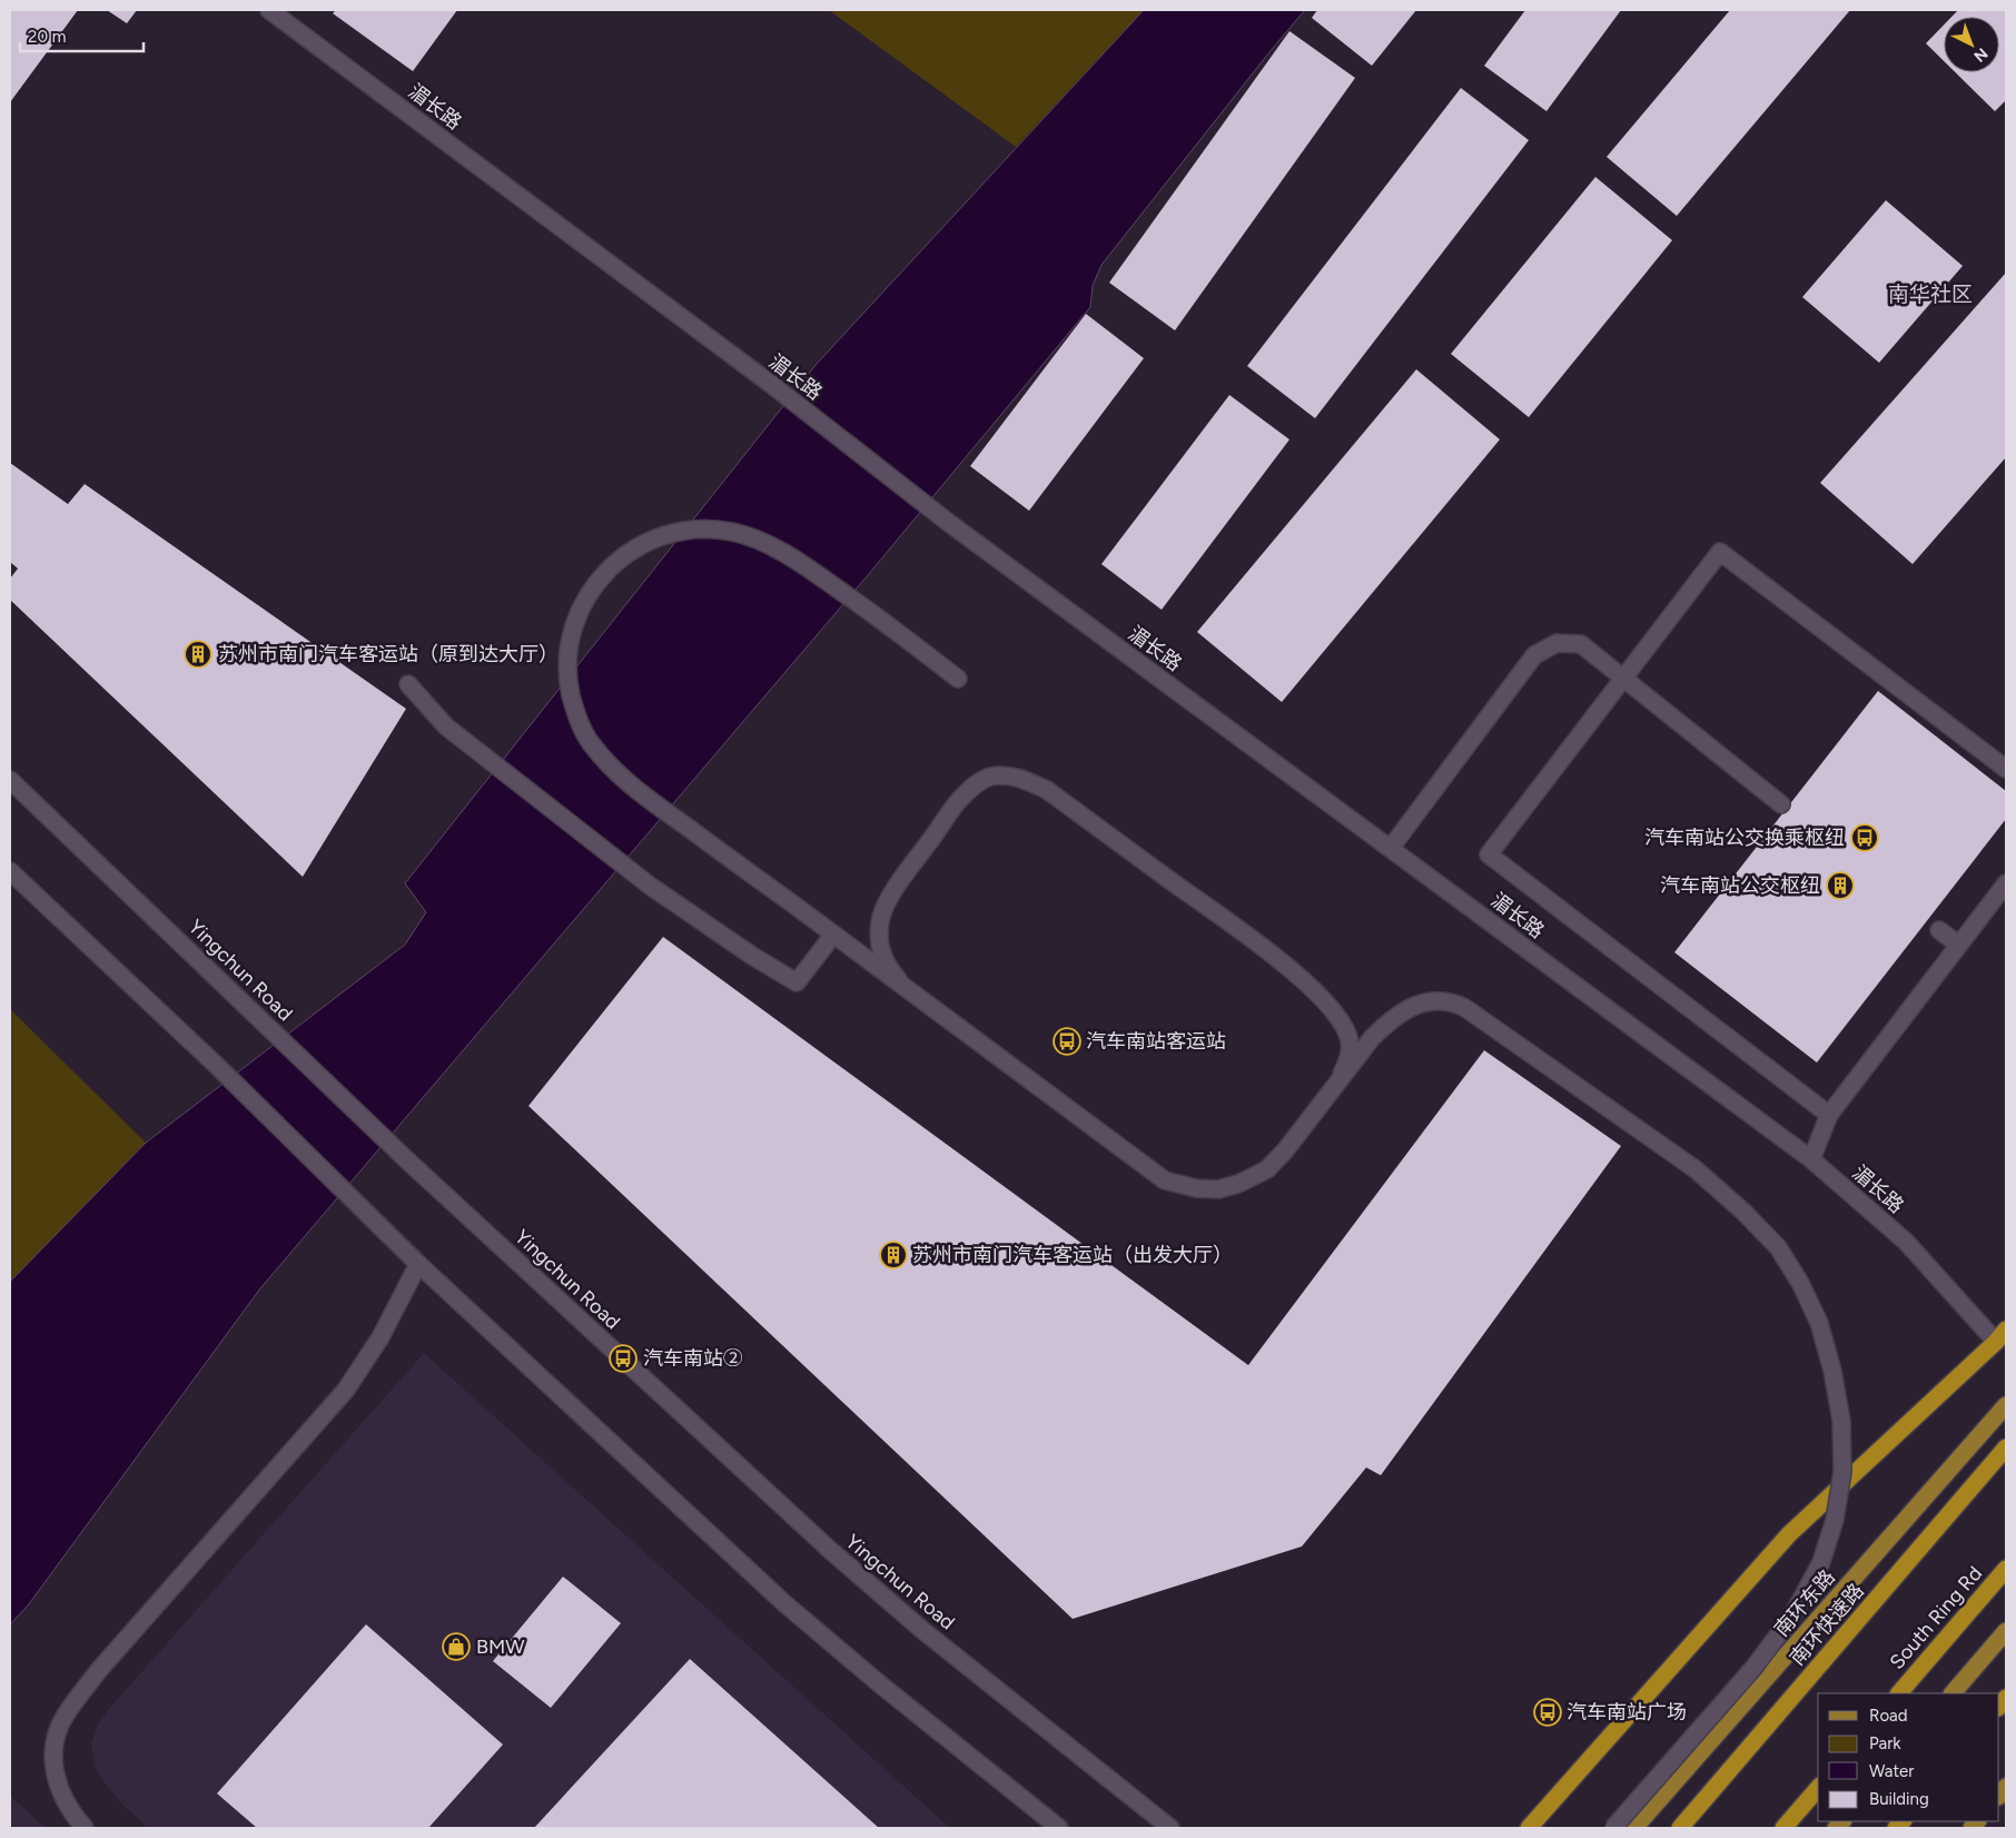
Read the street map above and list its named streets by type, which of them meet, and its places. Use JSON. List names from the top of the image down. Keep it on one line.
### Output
{"streets":{"highway":["South Ring Rd","南环快速路"],"main road":["南环东路"],"street":["湄长路","Yingchun Road"]},"districts":["南华社区"],"places":{"building":["苏州市南门汽车客运站（原到达大厅）","汽车南站公交枢纽","苏州市南门汽车客运站（出发大厅）"],"bus stop":["汽车南站公交换乘枢纽","汽车南站客运站","汽车南站②","汽车南站广场"],"shop":["BMW"]},"legend":["Road","Park","Water","Building"],"scale_bar":"20 m","north":"bottom right"}
